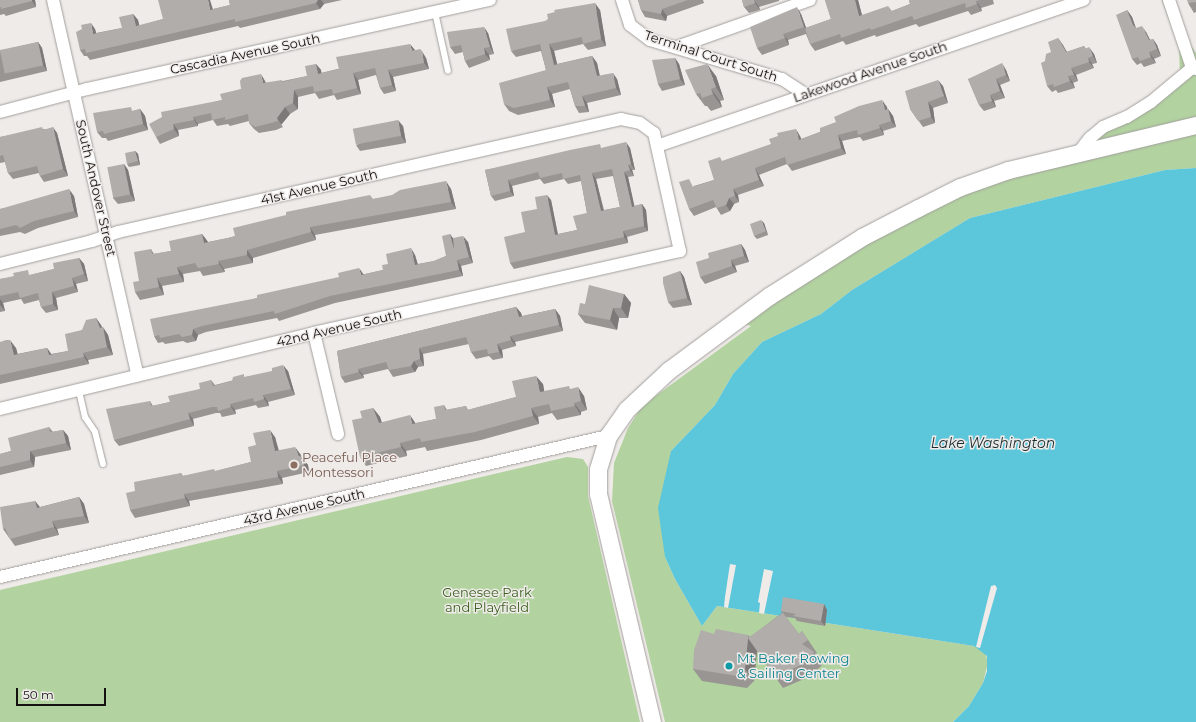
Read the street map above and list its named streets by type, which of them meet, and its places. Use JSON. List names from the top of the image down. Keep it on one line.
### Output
{"streets":{"street":["Cascadia Avenue South","Terminal Court South","Lakewood Avenue South","41st Avenue South","South Andover Street","42nd Avenue South","43rd Avenue South"]},"crossings":[["Cascadia Avenue South","South Andover Street"],["Terminal Court South","Lakewood Avenue South"],["Lakewood Avenue South","41st Avenue South"],["Lakewood Avenue South","42nd Avenue South"],["41st Avenue South","South Andover Street"],["41st Avenue South","42nd Avenue South"],["South Andover Street","42nd Avenue South"]],"water":["Lake Washington"],"parks":["Genesee Park and Playfield"],"places":["Peaceful Place Montessori","Mt Baker Rowing & Sailing Center"],"scale_bar":"50 m"}
